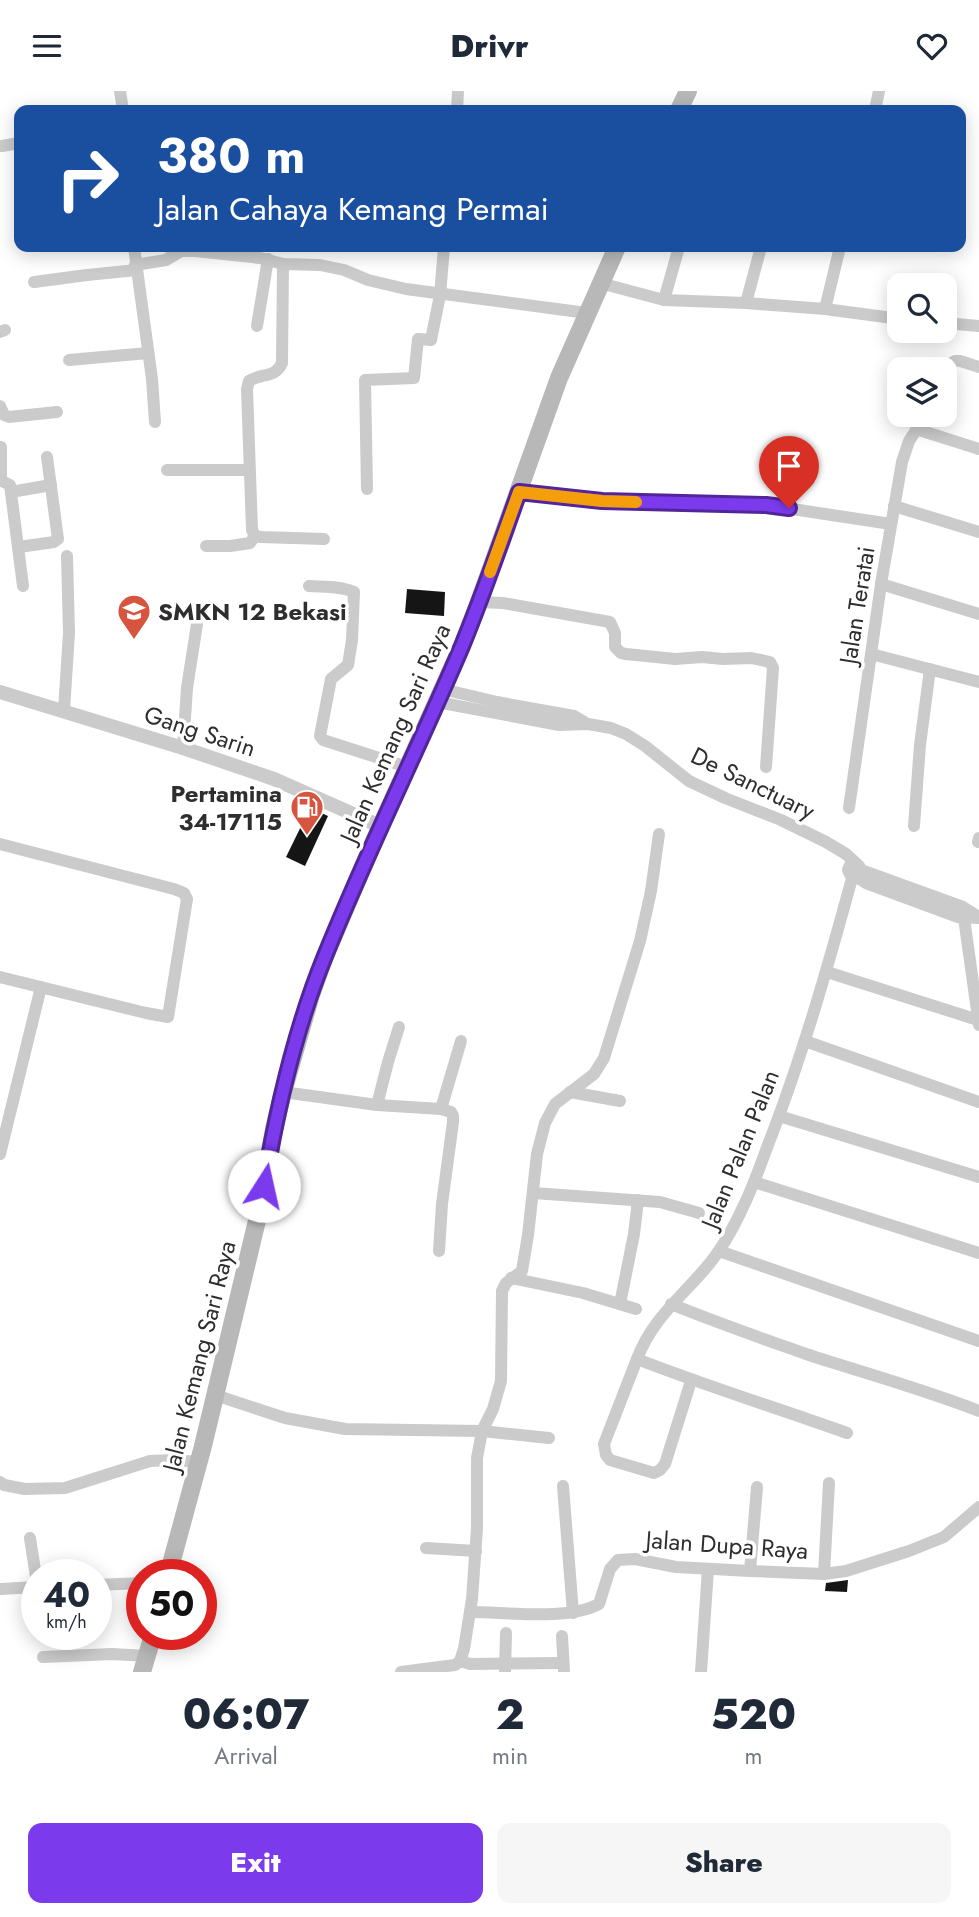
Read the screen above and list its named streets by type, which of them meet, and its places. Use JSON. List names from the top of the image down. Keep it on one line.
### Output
{"streets":{"main road":["Jalan Kemang Sari Raya"],"street":["Jalan Teratai","Gang Sarin","De Sanctuary","Jalan Palan Palan","Jalan Dupa Raya"]},"crossings":[["Gang Sarin","Jalan Kemang Sari Raya"],["Jalan Kemang Sari Raya","De Sanctuary"],["De Sanctuary","Jalan Palan Palan"]],"places":{"school or university":["SMKN 12 Bekasi"],"fuel station":["Pertamina 34-17115"]},"page":{"header":"Drivr","turn":["380 m","Jalan Cahaya Kemang Permai"],"speed":"40 km/h","limit":"50","eta":["06:07","Arrival","2","min","520","m"],"buttons":["Exit","Share"]}}
